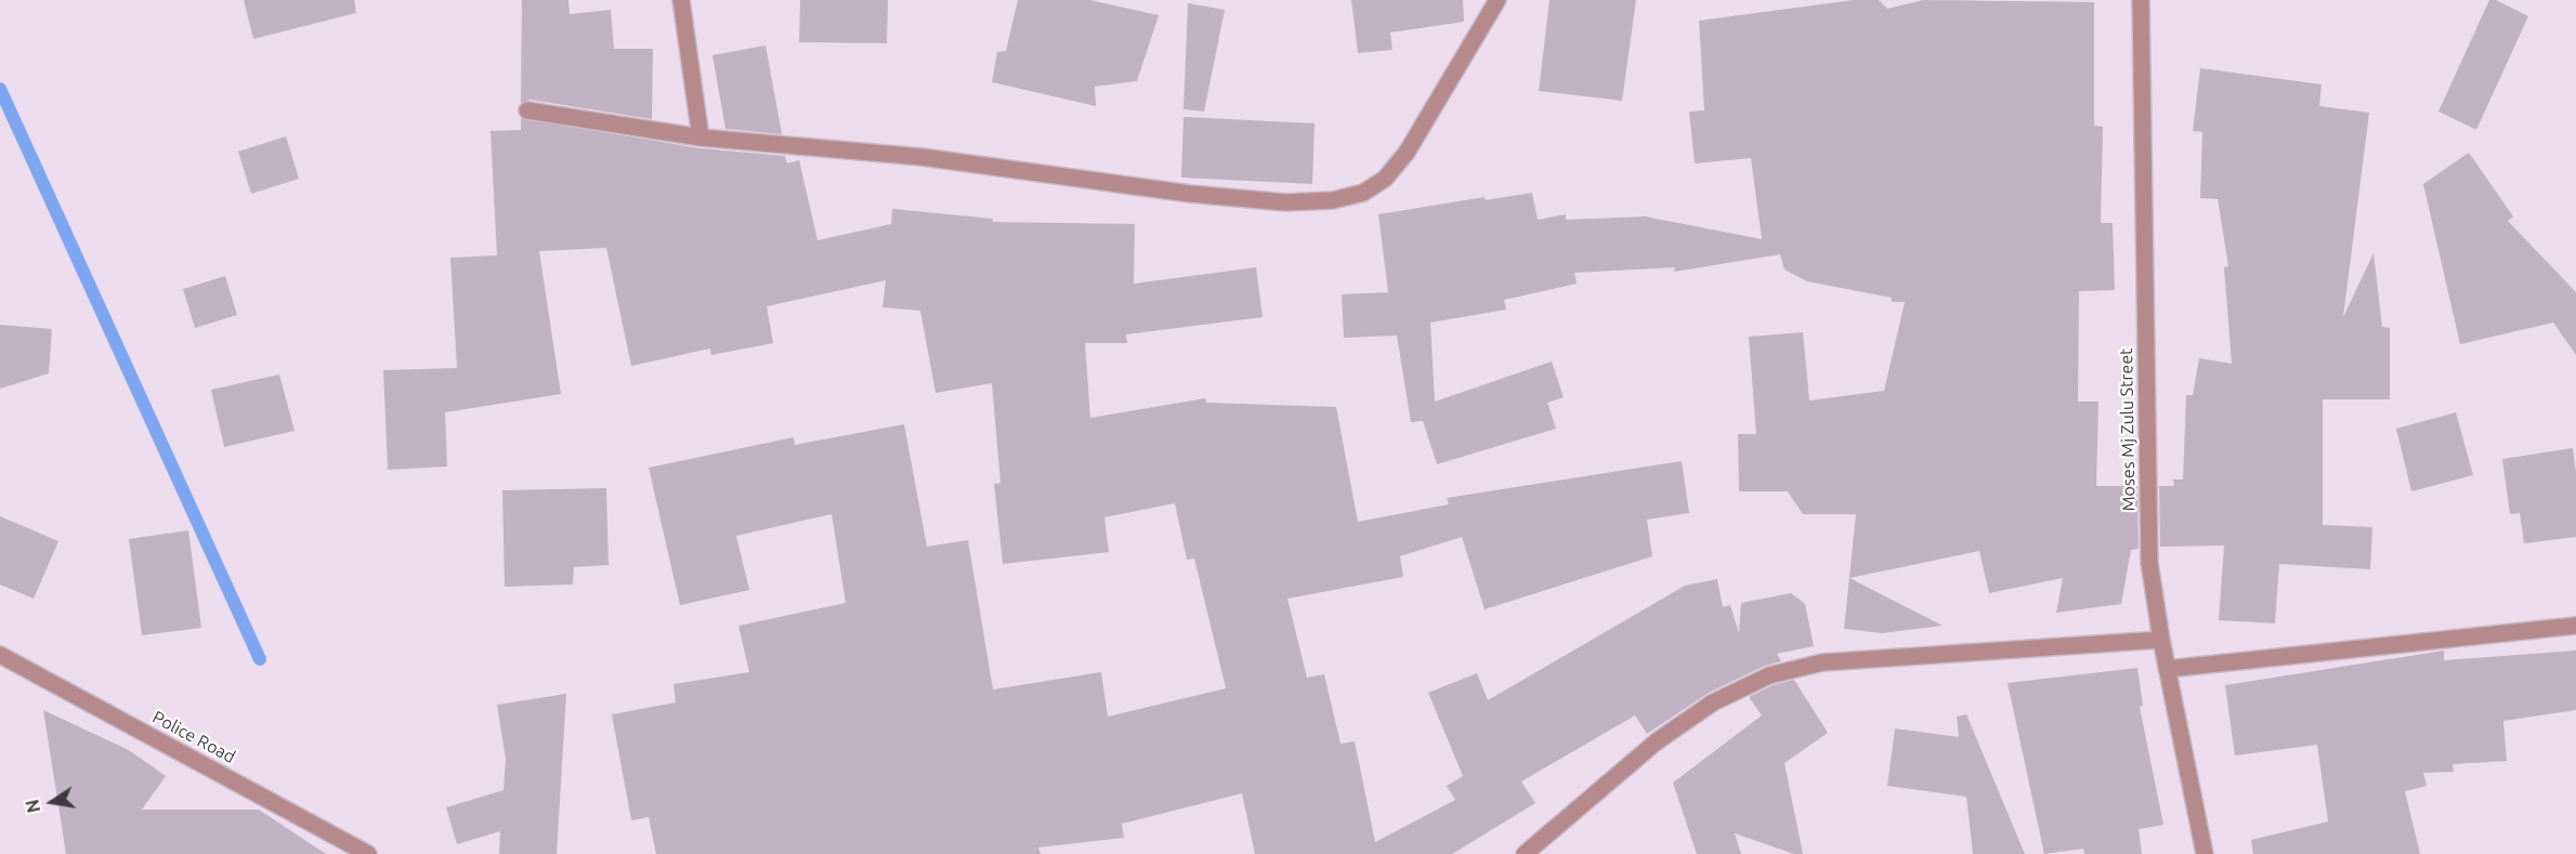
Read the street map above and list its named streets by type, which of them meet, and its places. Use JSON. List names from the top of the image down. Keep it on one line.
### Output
{"streets":{"street":["Moses Mj Zulu Street","Police Road"]},"north":"left"}
